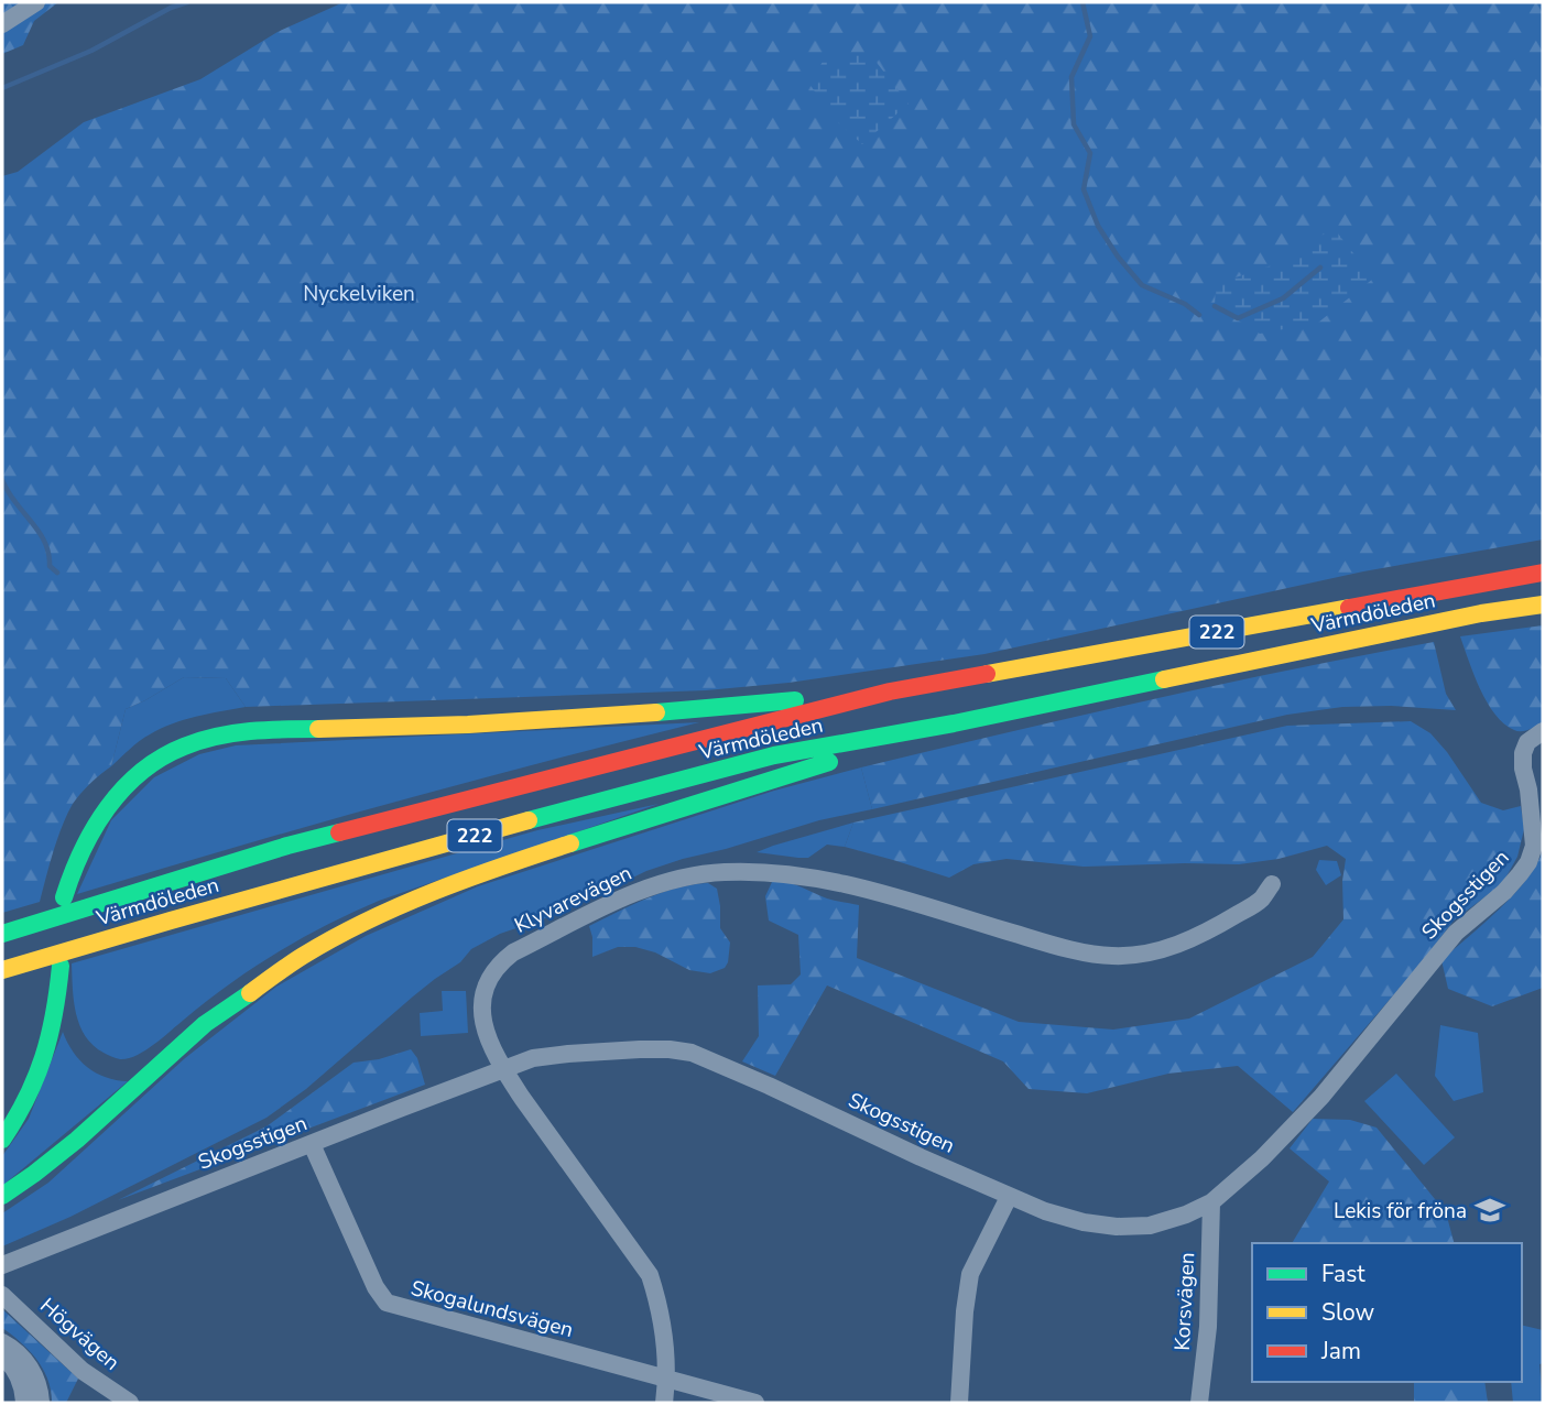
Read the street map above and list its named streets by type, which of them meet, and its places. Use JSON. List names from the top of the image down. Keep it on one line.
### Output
{"streets":{"highway":["Värmdöleden","222"],"street":["Skogsstigen","Klyvarevägen","Korsvägen","Skogalundsvägen","Högvägen"]},"crossings":[["Skogsstigen","Klyvarevägen"],["Skogsstigen","Korsvägen"],["Skogsstigen","Skogalundsvägen"],["Klyvarevägen","Skogalundsvägen"]],"parks":["Nyckelviken"],"places":{"school or university":["Lekis för fröna"]},"legend":["Fast","Slow","Jam"]}
